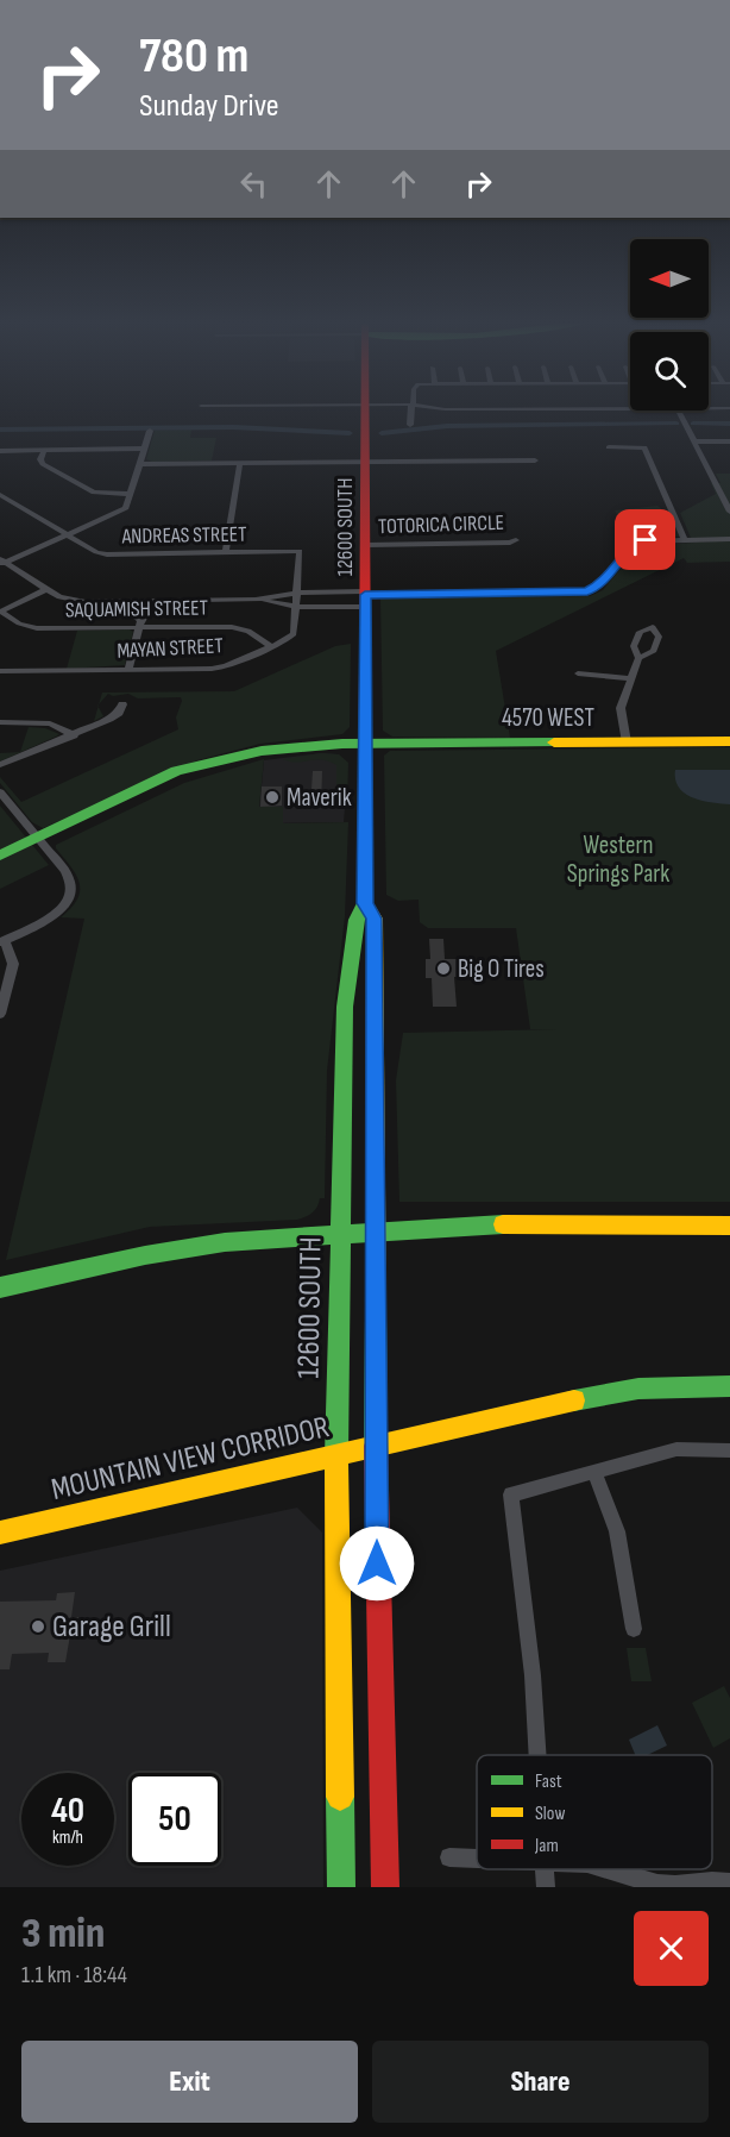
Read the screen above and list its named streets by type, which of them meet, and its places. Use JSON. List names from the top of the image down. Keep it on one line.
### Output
{"streets":{"main road":["12600 SOUTH","4570 WEST","MOUNTAIN VIEW CORRIDOR"],"street":["TOTORICA CIRCLE","ANDREAS STREET","SAQUAMISH STREET","MAYAN STREET"]},"crossings":[["TOTORICA CIRCLE","12600 SOUTH"],["12600 SOUTH","4570 WEST"],["12600 SOUTH","MOUNTAIN VIEW CORRIDOR"],["ANDREAS STREET","MAYAN STREET"],["SAQUAMISH STREET","MAYAN STREET"]],"parks":["Western Springs Park"],"places":["Maverik","Big O Tires","Garage Grill"],"legend":["Fast","Slow","Jam"],"north":"left","page":{"turn":["780 m","Sunday Drive"],"speed":"40 km/h","limit":"50","heading":["3 min","1.1 km · 18:44"],"buttons":["Exit","Share"]}}
